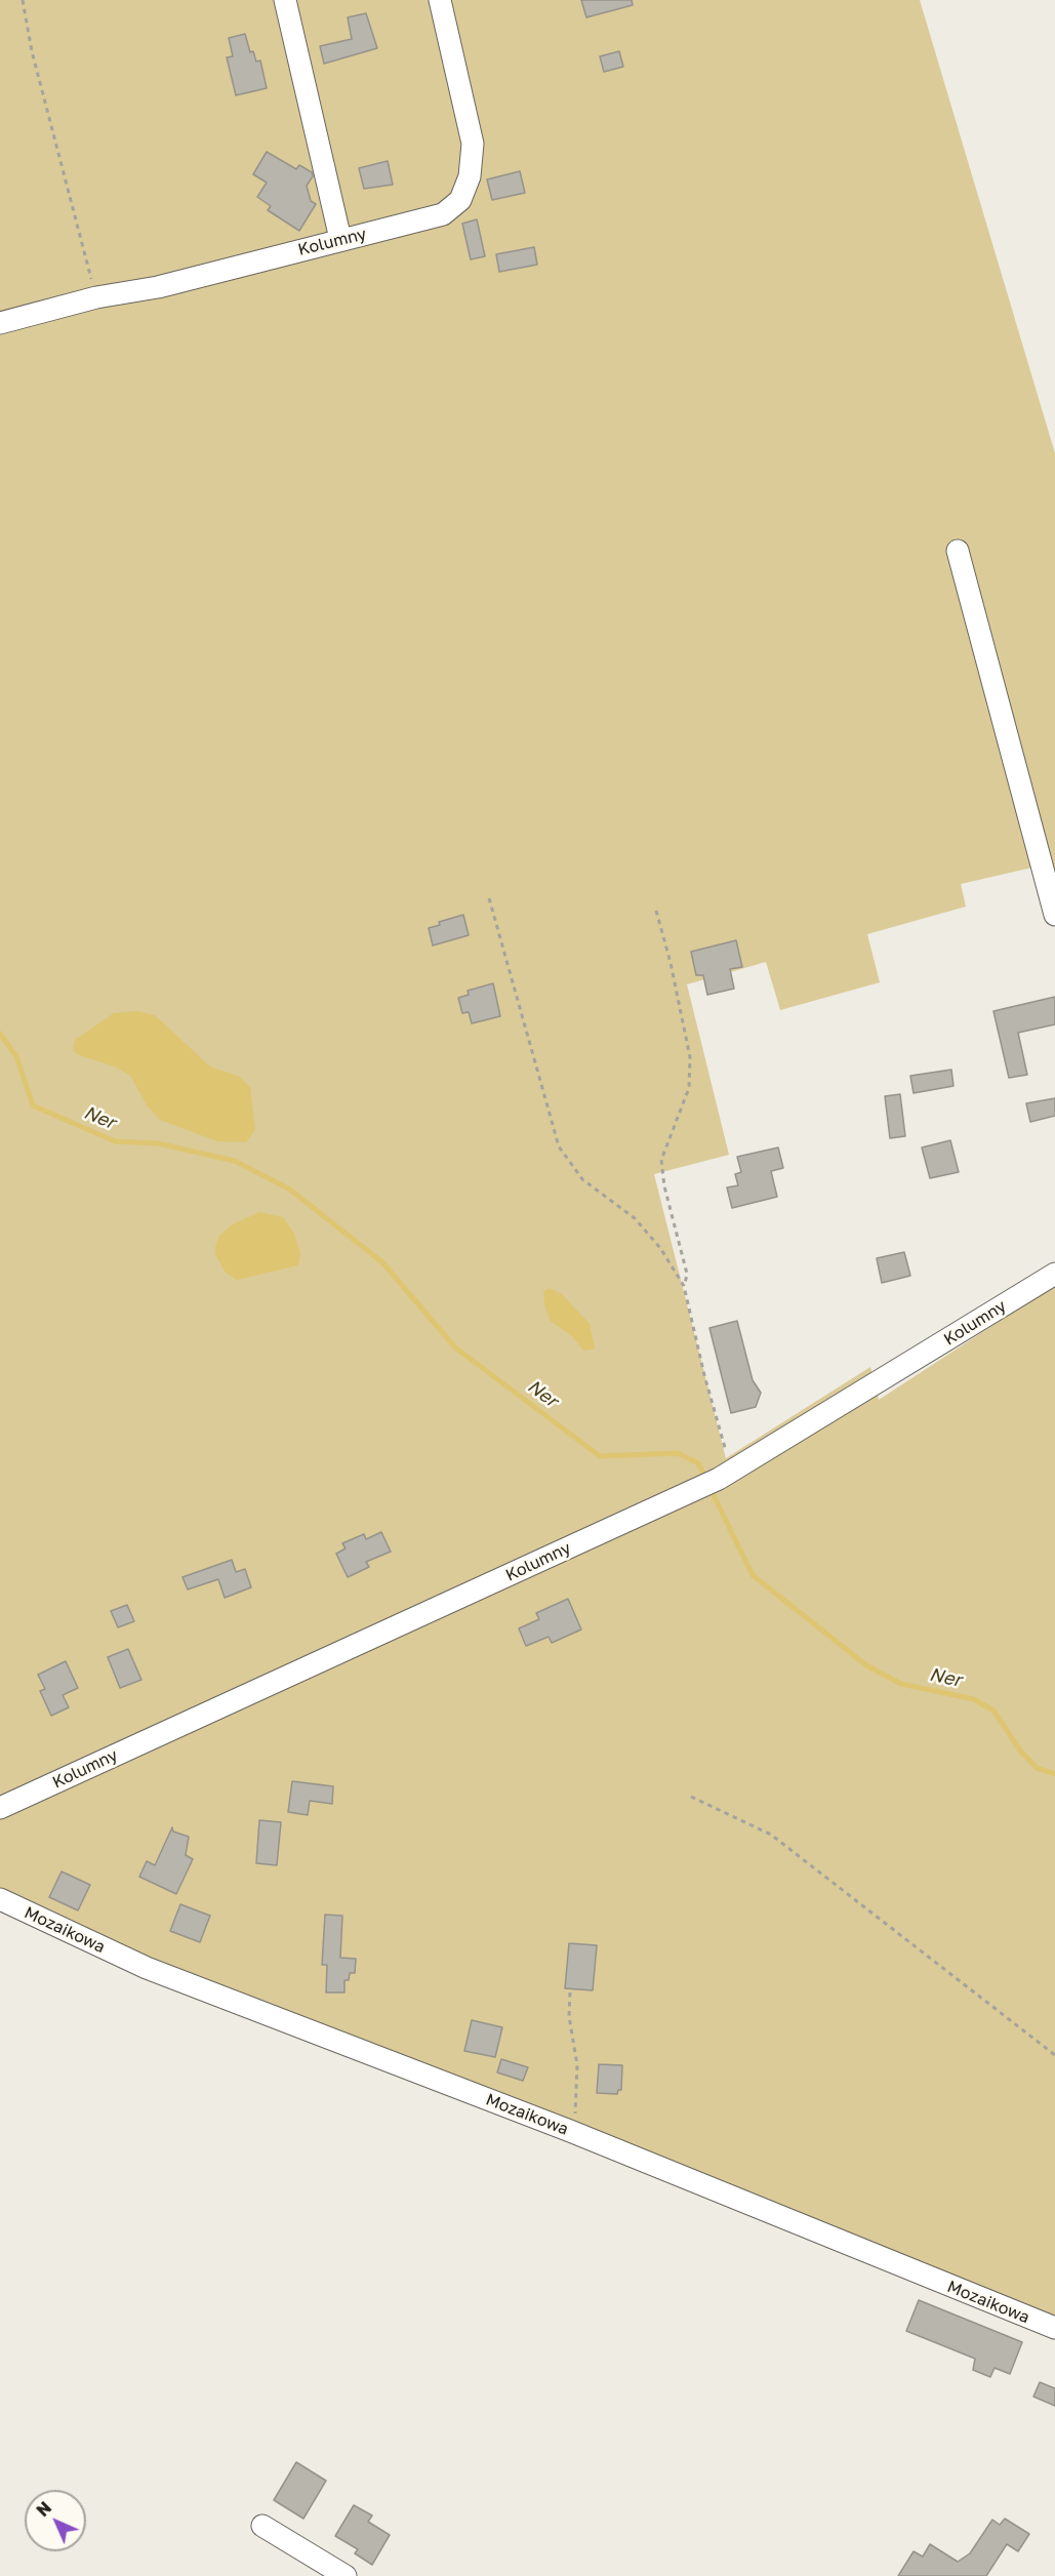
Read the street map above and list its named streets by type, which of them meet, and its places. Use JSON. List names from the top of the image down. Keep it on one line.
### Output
{"streets":{"street":["Kolumny","Mozaikowa"]},"water":["Ner"],"north":"top left"}
